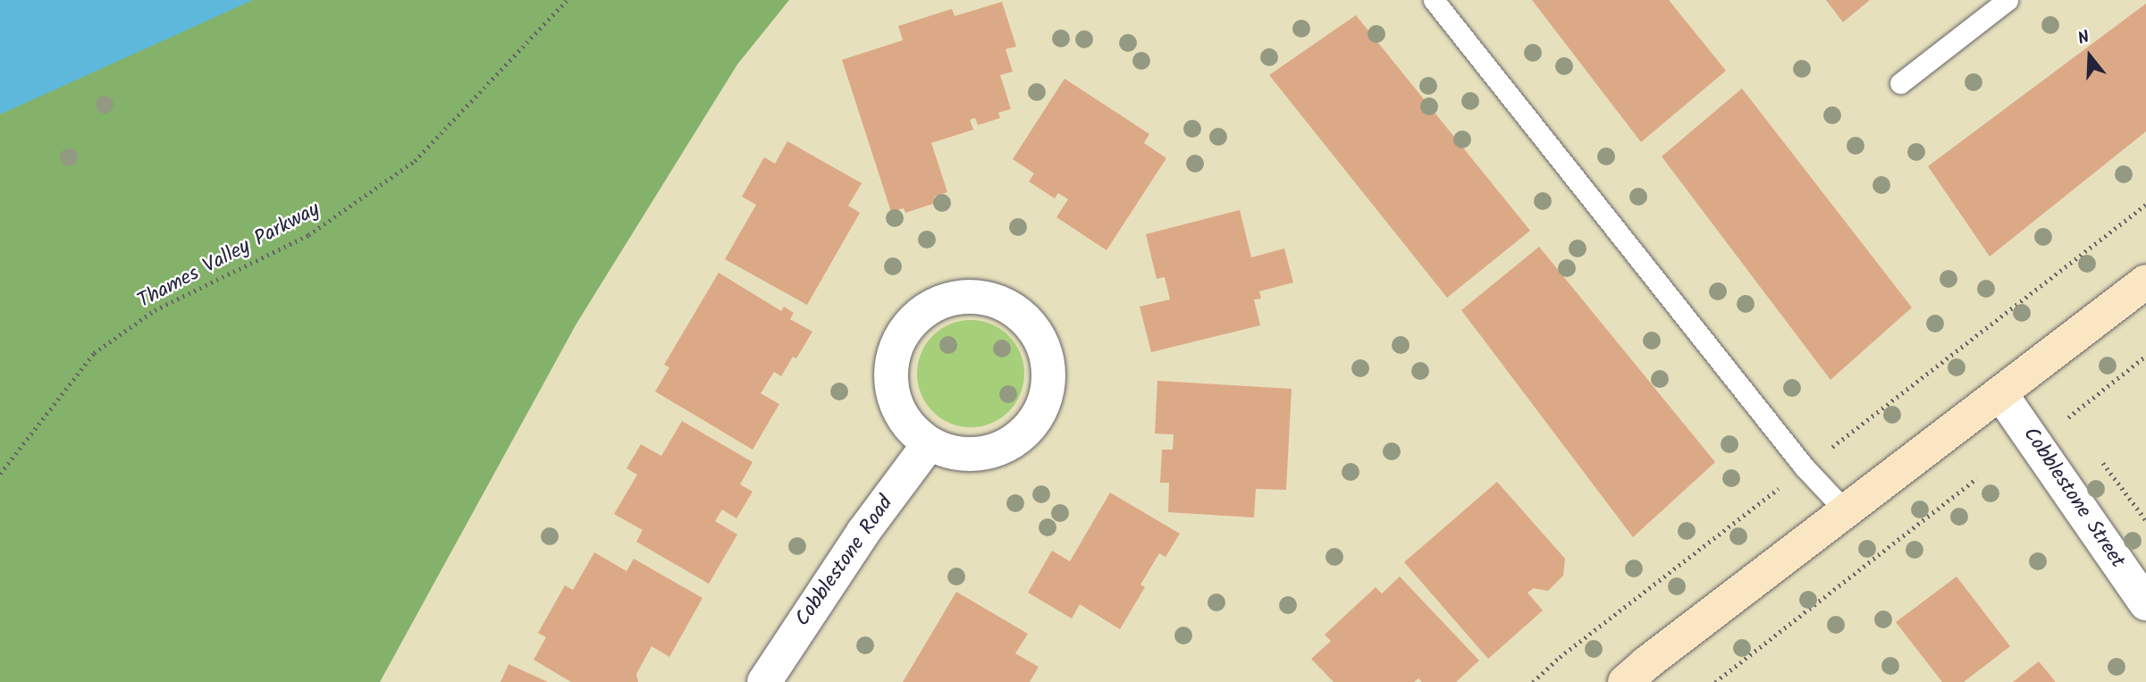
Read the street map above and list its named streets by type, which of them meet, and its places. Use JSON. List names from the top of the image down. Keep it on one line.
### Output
{"streets":{"street":["Cobblestone Street","Cobblestone Road"],"path":["Thames Valley Parkway"]},"north":"top"}
